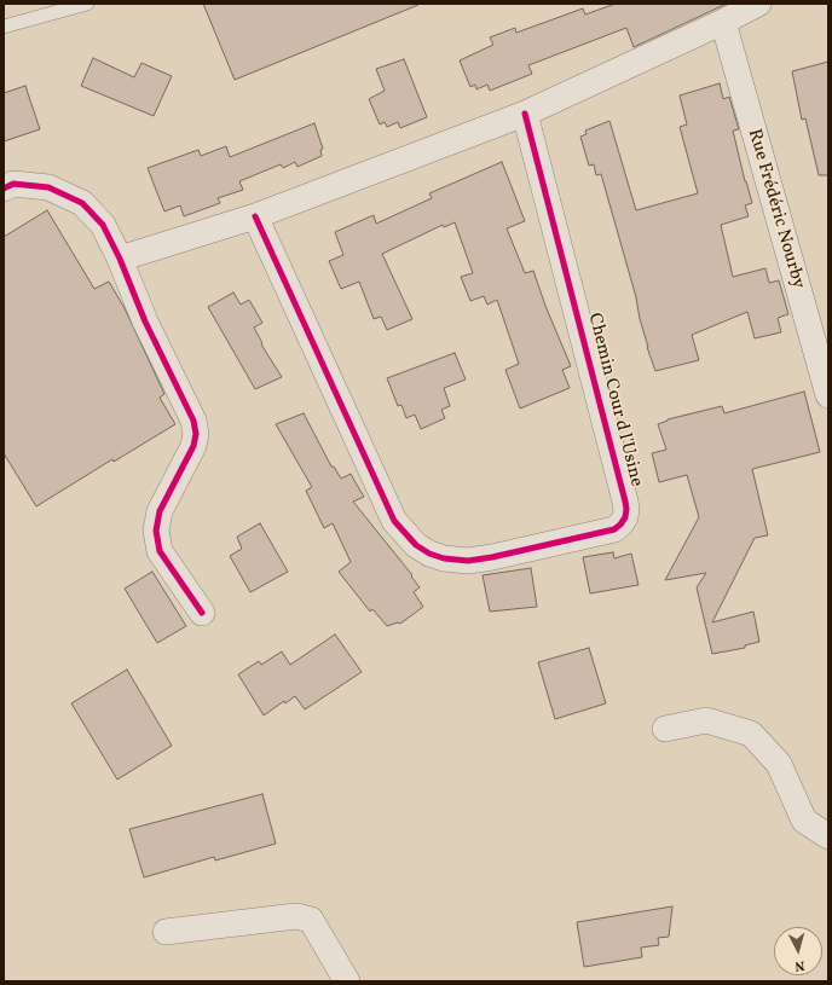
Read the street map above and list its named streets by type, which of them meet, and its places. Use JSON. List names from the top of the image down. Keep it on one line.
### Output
{"streets":{"street":["Rue Frédéric Nourby","Chemin Cour d l'Usine"]},"north":"bottom"}
